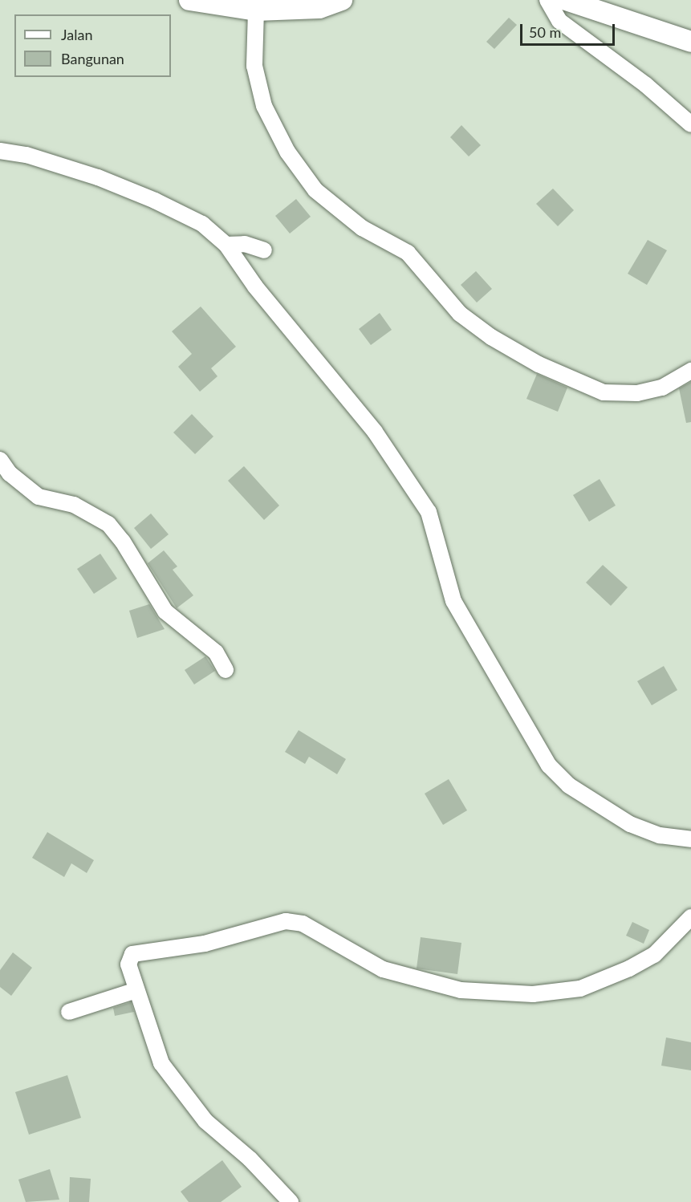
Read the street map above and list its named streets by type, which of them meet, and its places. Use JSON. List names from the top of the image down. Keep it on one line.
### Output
{"legend":["Jalan","Bangunan"],"scale_bar":"50 m"}
